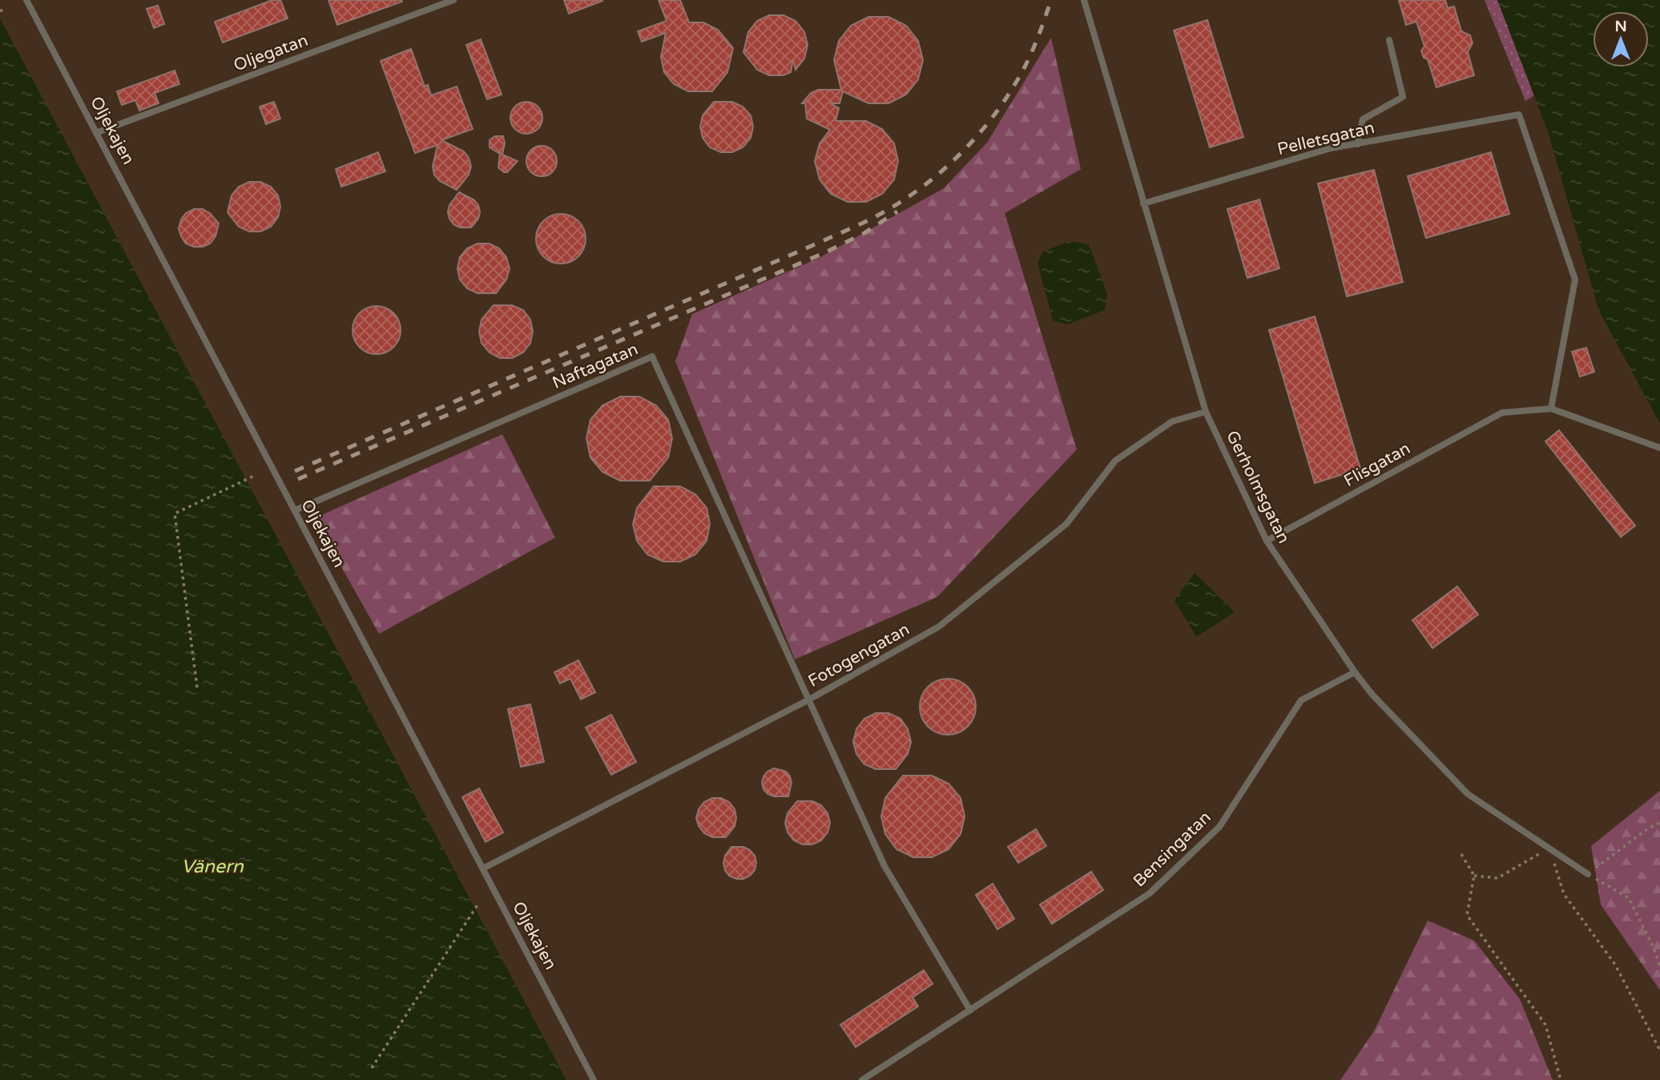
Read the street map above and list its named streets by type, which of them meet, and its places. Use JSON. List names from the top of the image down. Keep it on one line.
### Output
{"streets":{"lane":["Oljegatan","Oljekajen","Pelletsgatan","Naftagatan","Flisgatan","Gerholmsgatan","Fotogengatan","Bensingatan"]},"crossings":[["Oljegatan","Oljekajen"],["Oljekajen","Naftagatan"],["Oljekajen","Fotogengatan"],["Pelletsgatan","Flisgatan"],["Pelletsgatan","Gerholmsgatan"],["Naftagatan","Fotogengatan"],["Flisgatan","Gerholmsgatan"],["Gerholmsgatan","Fotogengatan"],["Gerholmsgatan","Bensingatan"]],"water":["Vänern"],"north":"top"}
